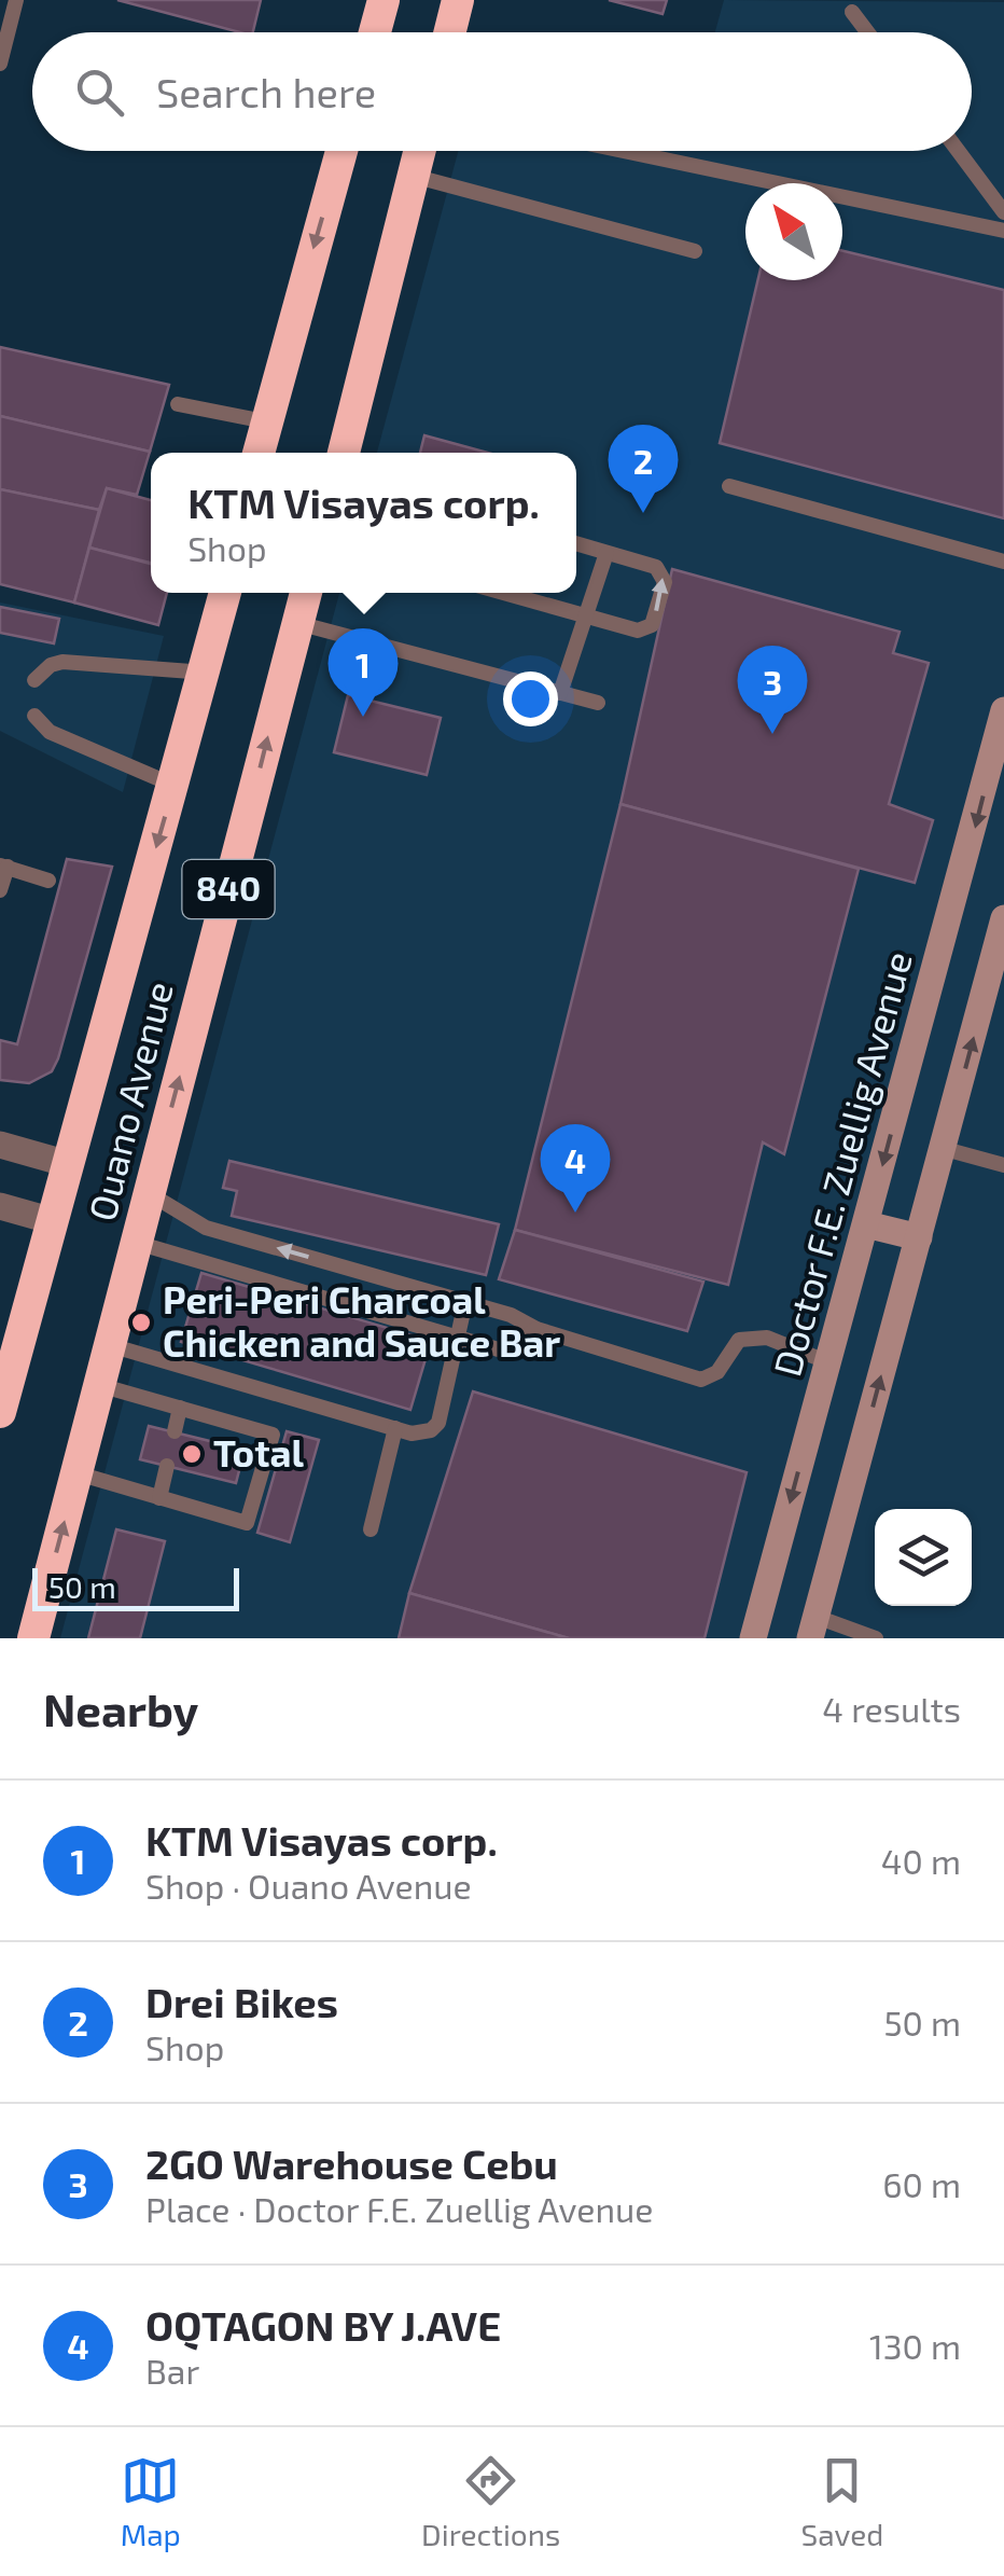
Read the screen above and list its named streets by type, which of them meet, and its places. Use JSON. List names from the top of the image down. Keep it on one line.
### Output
{"streets":{"highway":["840","Ouano Avenue"],"street":["Doctor F.E. Zuellig Avenue"]},"places":["Peri-Peri Charcoal Chicken and Sauce Bar","Total"],"scale_bar":"50 m","north":"top left","page":{"search":"Search here","pins":["2","1","3","4"],"popup":["KTM Visayas corp.","Shop"],"scale":"50 m","heading":["Nearby","4 results"],"list":[{"mark":"1","name":"KTM Visayas corp.","note":"Shop · Ouano Avenue","value":"40 m"},{"mark":"2","name":"Drei Bikes","note":"Shop","value":"50 m"},{"mark":"3","name":"2GO Warehouse Cebu","note":"Place · Doctor F.E. Zuellig Avenue","value":"60 m"},{"mark":"4","name":"OQTAGON BY J.AVE","note":"Bar","value":"130 m"}],"nav":["Map","Directions","Saved"]}}
